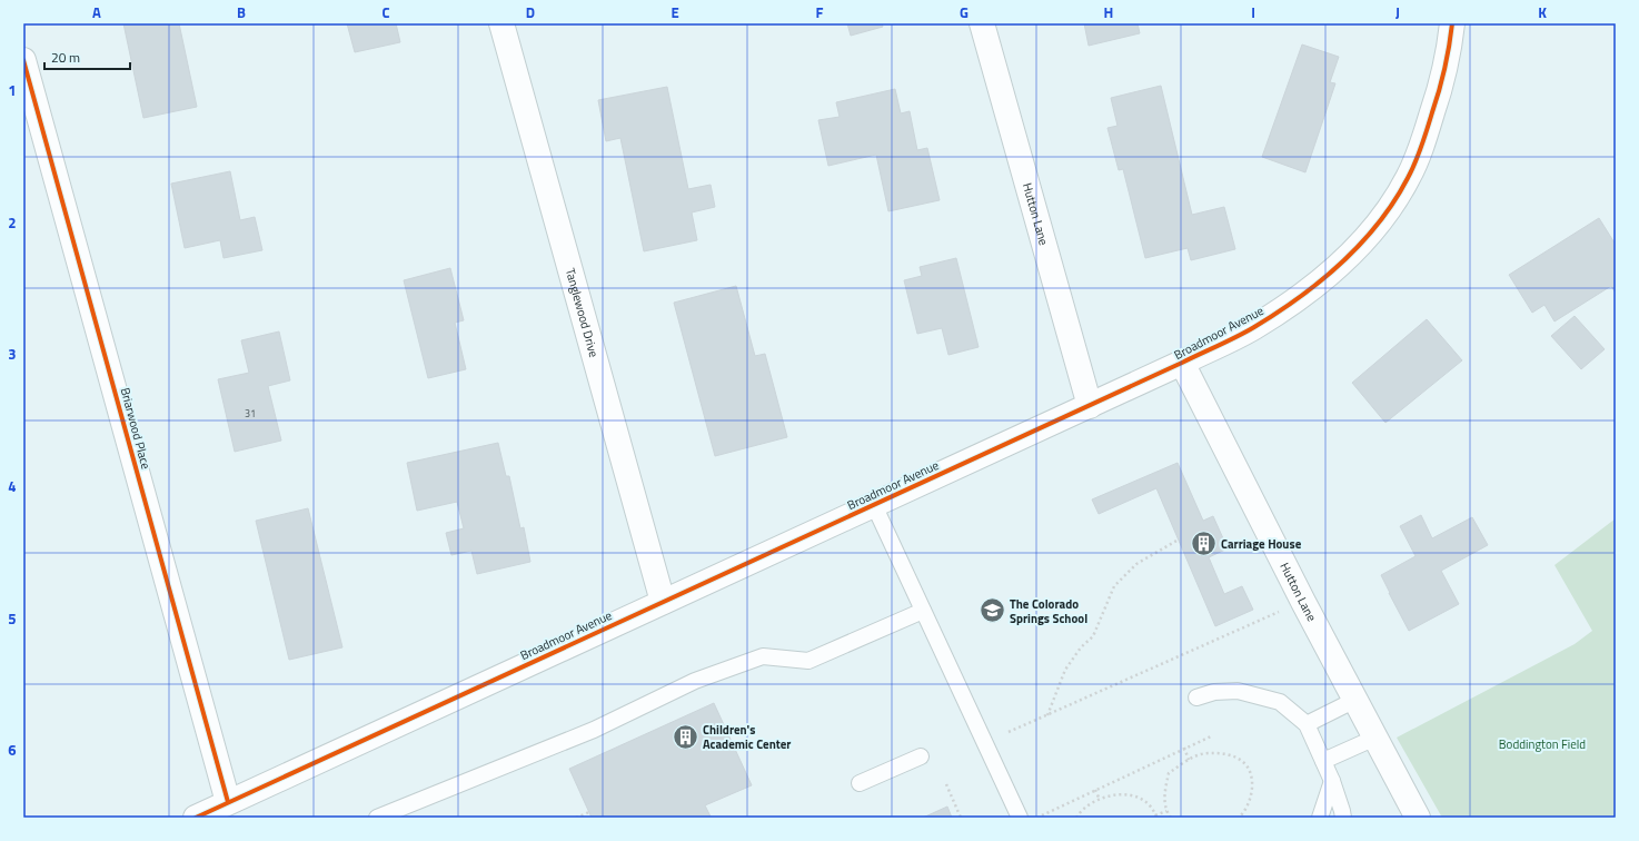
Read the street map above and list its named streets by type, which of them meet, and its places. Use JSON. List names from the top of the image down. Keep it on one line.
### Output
{"streets":{"street":["Hutton Lane","Tanglewood Drive","Broadmoor Avenue","Briarwood Place"]},"crossings":[["Hutton Lane","Broadmoor Avenue"],["Tanglewood Drive","Broadmoor Avenue"],["Broadmoor Avenue","Briarwood Place"]],"parks":["Boddington Field"],"places":{"building":["Carriage House","Children's Academic Center"],"school or university":["The Colorado Springs School"]},"house_numbers":["31"],"scale_bar":"20 m","grid":{"columns":["A","B","C","D","E","F","G","H","I","J","K"],"rows":["1","2","3","4","5","6"]}}
